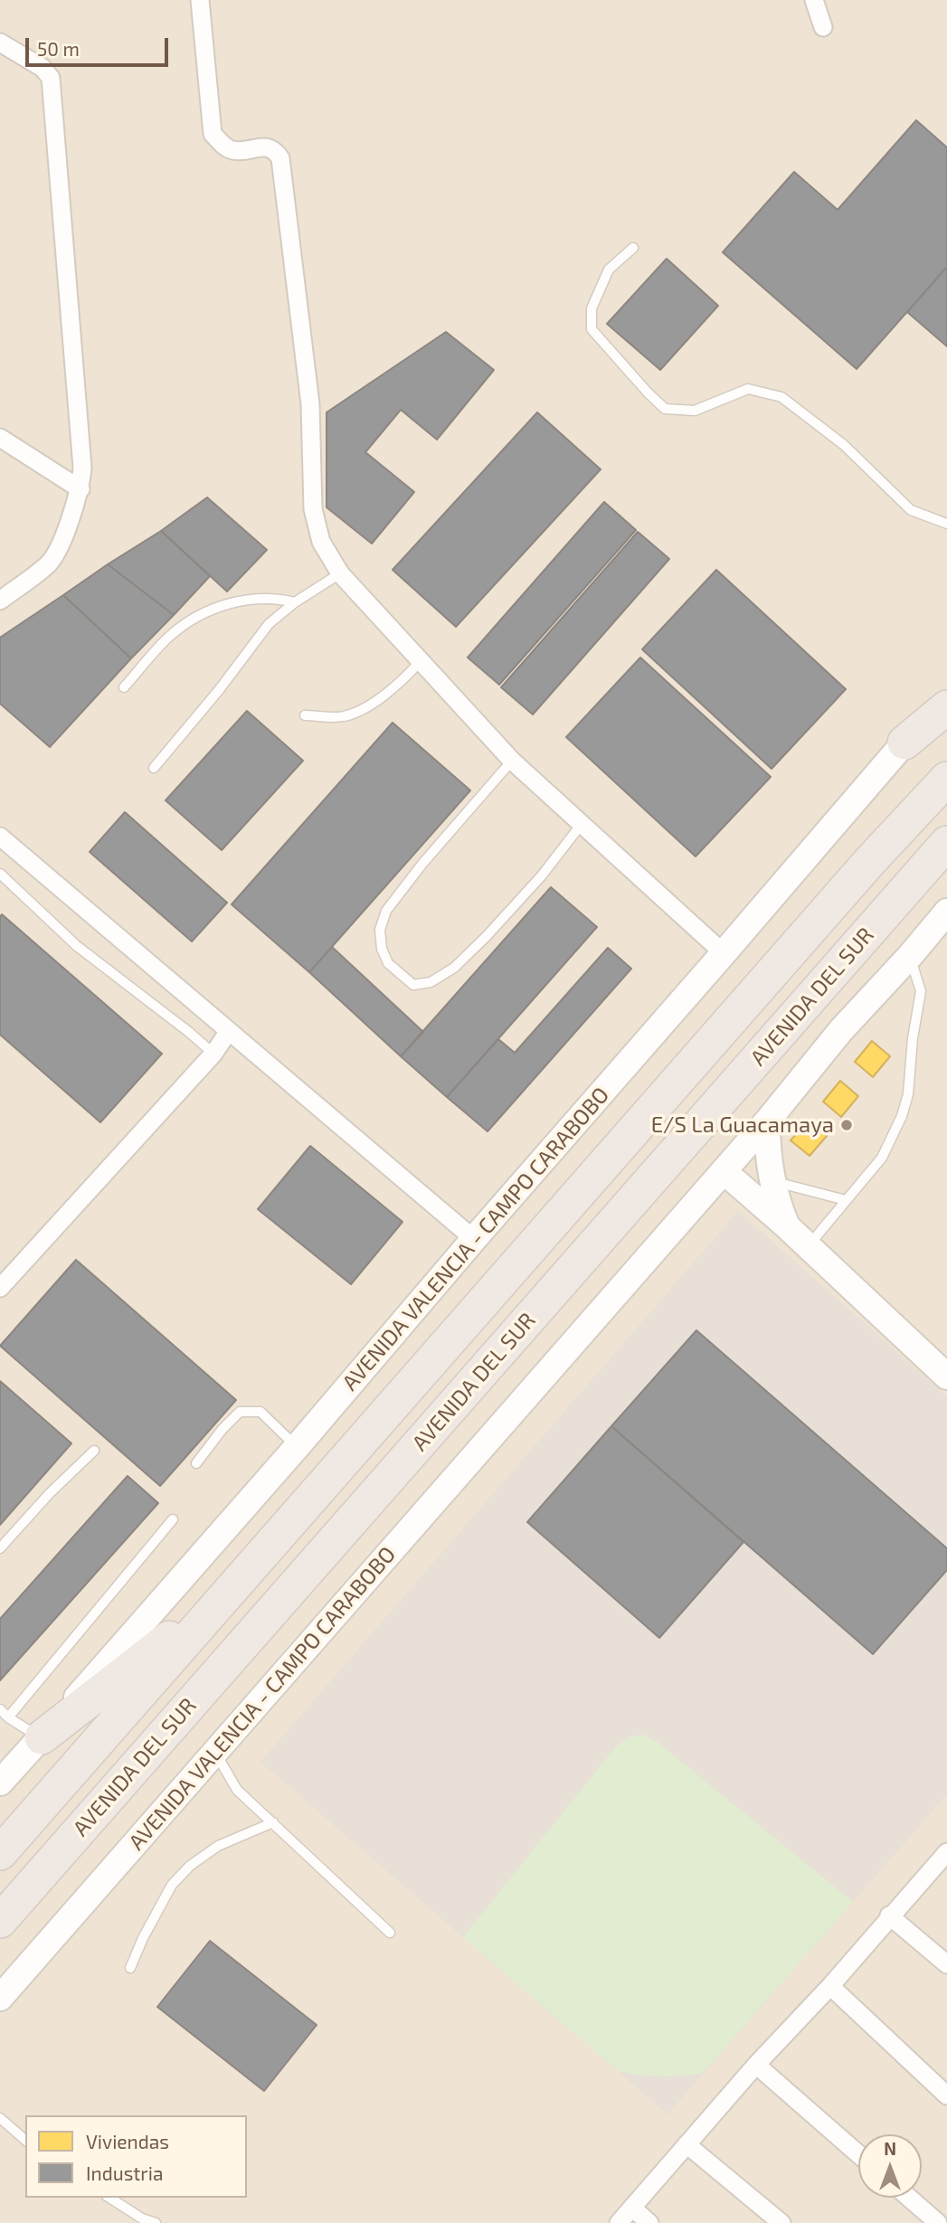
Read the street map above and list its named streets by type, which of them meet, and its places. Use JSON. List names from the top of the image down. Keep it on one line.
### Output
{"streets":{"highway":["AVENIDA DEL SUR"],"street":["AVENIDA VALENCIA - CAMPO CARABOBO"]},"places":["E/S La Guacamaya"],"legend":["Viviendas","Industria"],"scale_bar":"50 m","north":"top"}
